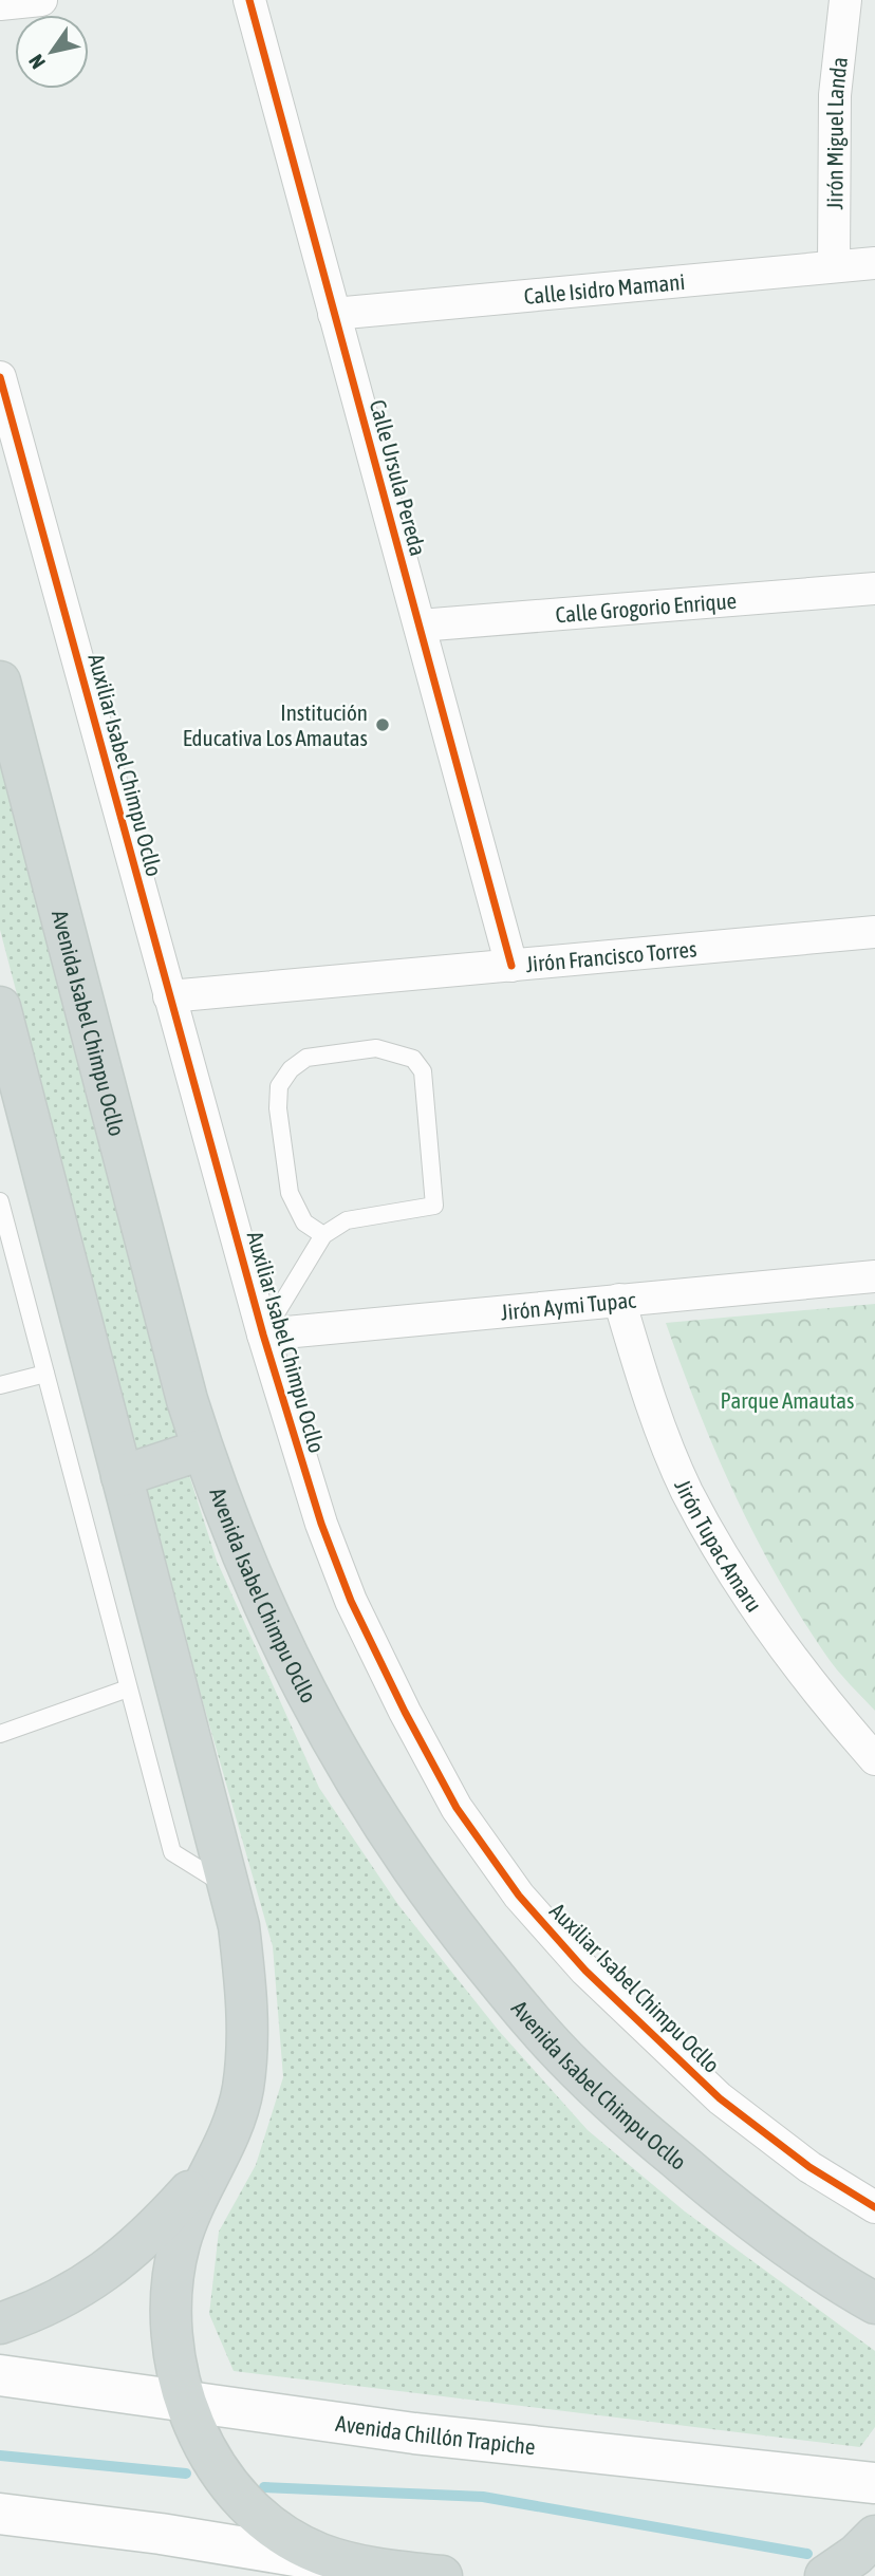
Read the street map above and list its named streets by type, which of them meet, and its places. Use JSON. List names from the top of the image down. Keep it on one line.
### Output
{"streets":{"main road":["Avenida Isabel Chimpu Ocllo"],"street":["Jirón Miguel Landa","Calle Isidro Mamani","Calle Ursula Pereda","Calle Grogorio Enrique","Auxiliar Isabel Chimpu Ocllo","Jirón Francisco Torres","Jirón Aymi Tupac","Jirón Tupac Amaru","Avenida Chillón Trapiche"]},"crossings":[["Jirón Miguel Landa","Calle Isidro Mamani"],["Calle Isidro Mamani","Calle Ursula Pereda"],["Calle Ursula Pereda","Calle Grogorio Enrique"],["Calle Ursula Pereda","Jirón Francisco Torres"],["Auxiliar Isabel Chimpu Ocllo","Jirón Francisco Torres"],["Auxiliar Isabel Chimpu Ocllo","Jirón Aymi Tupac"],["Jirón Aymi Tupac","Jirón Tupac Amaru"]],"parks":["Parque Amautas"],"places":["Institución Educativa Los Amautas"],"north":"bottom left"}
